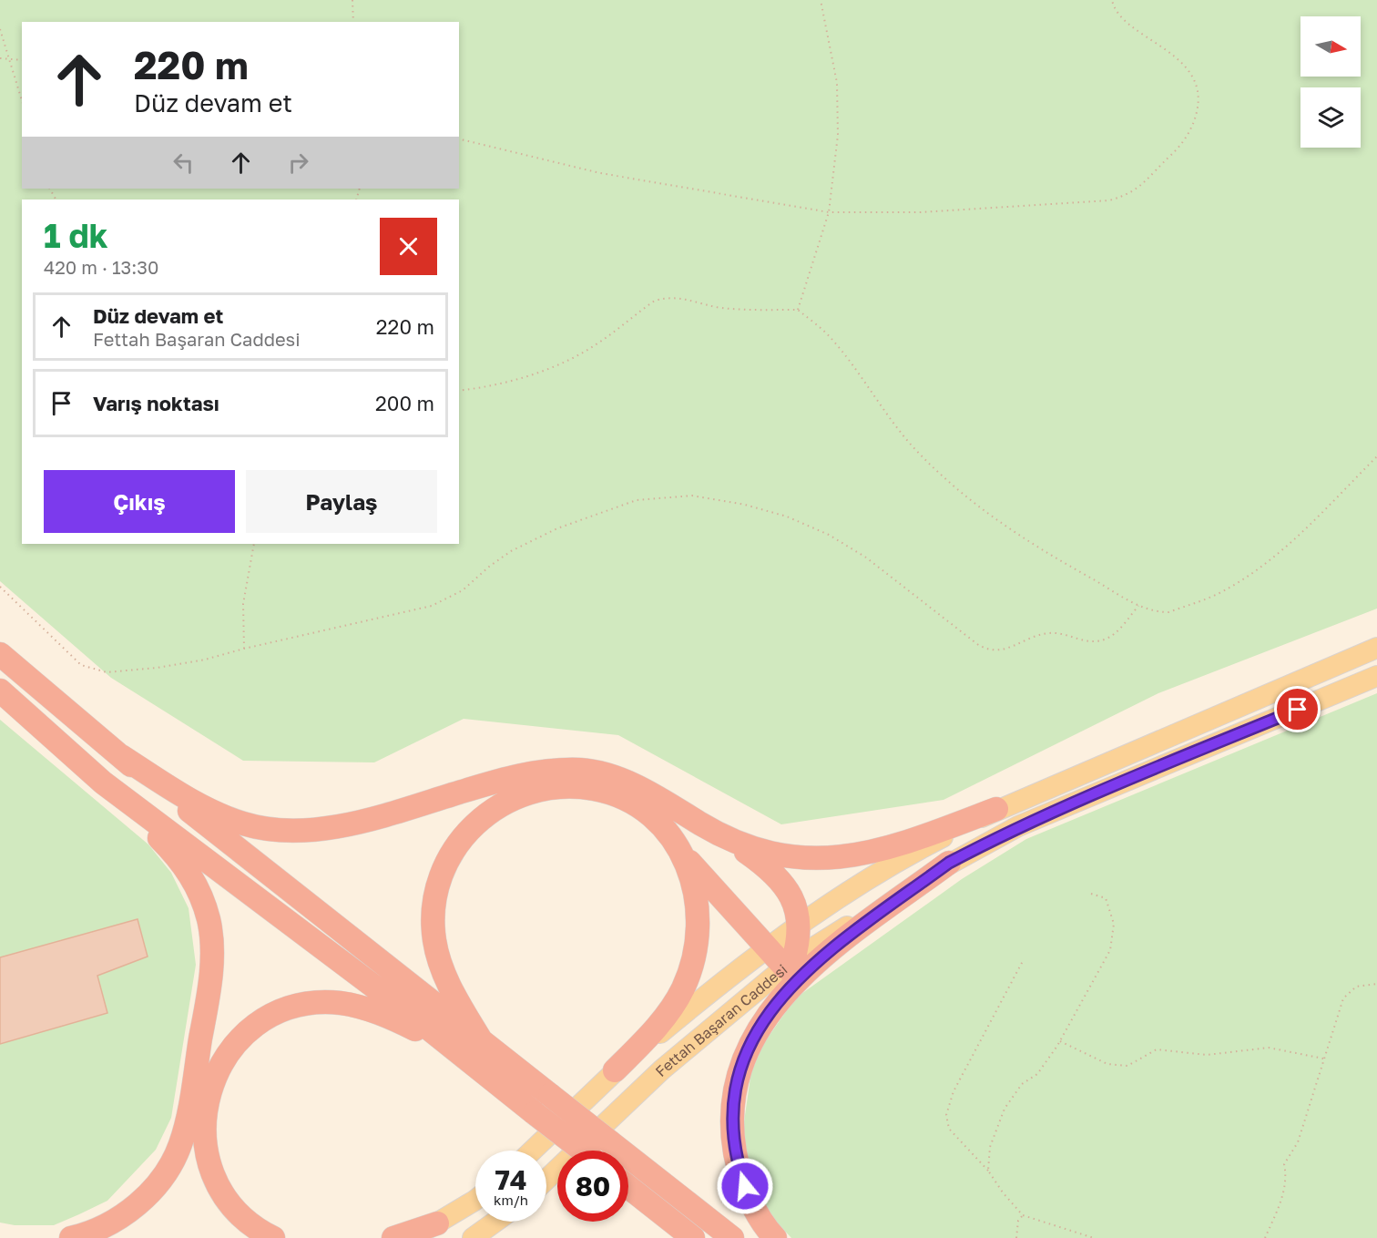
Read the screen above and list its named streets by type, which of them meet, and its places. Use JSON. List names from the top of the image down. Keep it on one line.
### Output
{"streets":{"main road":["Fettah Başaran Caddesi"]},"north":"right","page":{"turn":["220 m","Düz devam et"],"heading":["1 dk","420 m · 13:30"],"list":[{"name":"Düz devam et","note":"Fettah Başaran Caddesi","value":"220 m"},{"name":"Varış noktası","value":"200 m"}],"buttons":["Çıkış","Paylaş"],"speed":"74 km/h","limit":"80"}}
